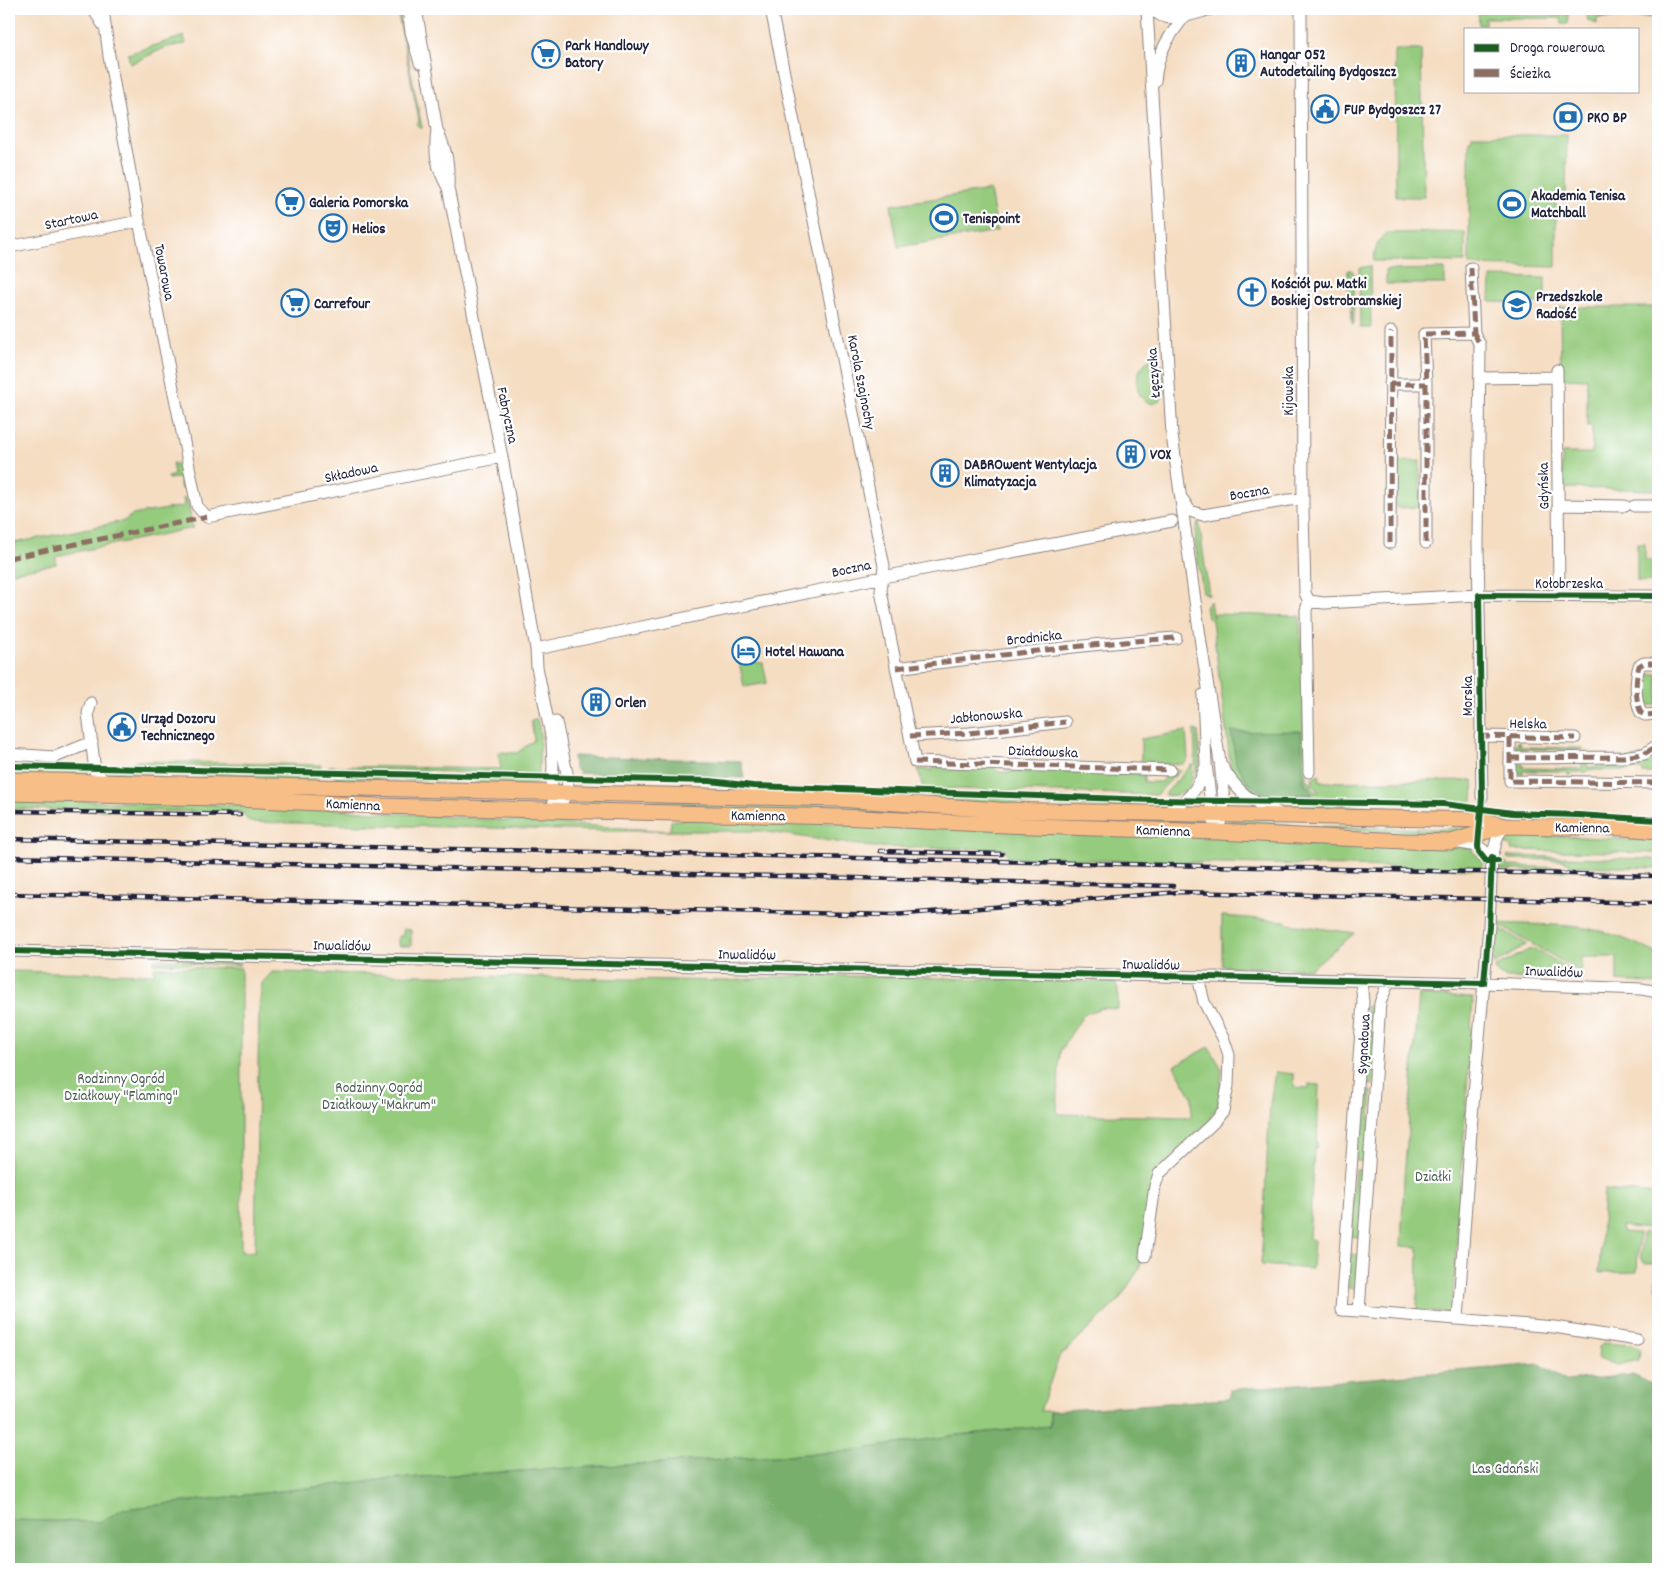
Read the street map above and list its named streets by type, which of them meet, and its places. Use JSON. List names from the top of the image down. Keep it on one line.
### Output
{"streets":{"main road":["Kamienna"],"street":["Startowa","Towarowa","Łęczycka","Karola Szajnochy","Kijowska","Fabryczna","Składowa","Gdyńska","Boczna","Kołobrzeska","Brodnicka","Morska","Jabłonowska","Helska","Działdowska","Inwalidów","Sygnałowa"]},"crossings":[["Startowa","Towarowa"],["Towarowa","Składowa"],["Łęczycka","Kamienna"],["Karola Szajnochy","Boczna"],["Karola Szajnochy","Brodnicka"],["Karola Szajnochy","Jabłonowska"],["Karola Szajnochy","Działdowska"],["Kijowska","Boczna"],["Kijowska","Kołobrzeska"],["Fabryczna","Składowa"],["Fabryczna","Boczna"],["Fabryczna","Kamienna"],["Gdyńska","Kołobrzeska"],["Gdyńska","Morska"],["Kołobrzeska","Morska"],["Morska","Helska"],["Inwalidów","Sygnałowa"]],"parks":["Rodzinny Ogród Działkowy \"Flaming\"","Rodzinny Ogród Działkowy \"Makrum\"","Działki","Las Gdański"],"places":{"supermarket":["Park Handlowy Batory","Galeria Pomorska","Carrefour"],"building":["Hangar 052 Autodetailing Bydgoszcz","VOX","DABROwent Wentylacja Klimatyzacja","Orlen"],"public building":["FUP Bydgoszcz 27","Urząd Dozoru Technicznego"],"bank":["PKO BP"],"sports":["Akademia Tenisa Matchball","Tenispoint"],"theatre":["Helios"],"church":["Kościół pw. Matki Boskiej Ostrobramskiej"],"school or university":["Przedszkole Radość"],"hotel":["Hotel Hawana"]},"legend":["Droga rowerowa","Ścieżka"]}
